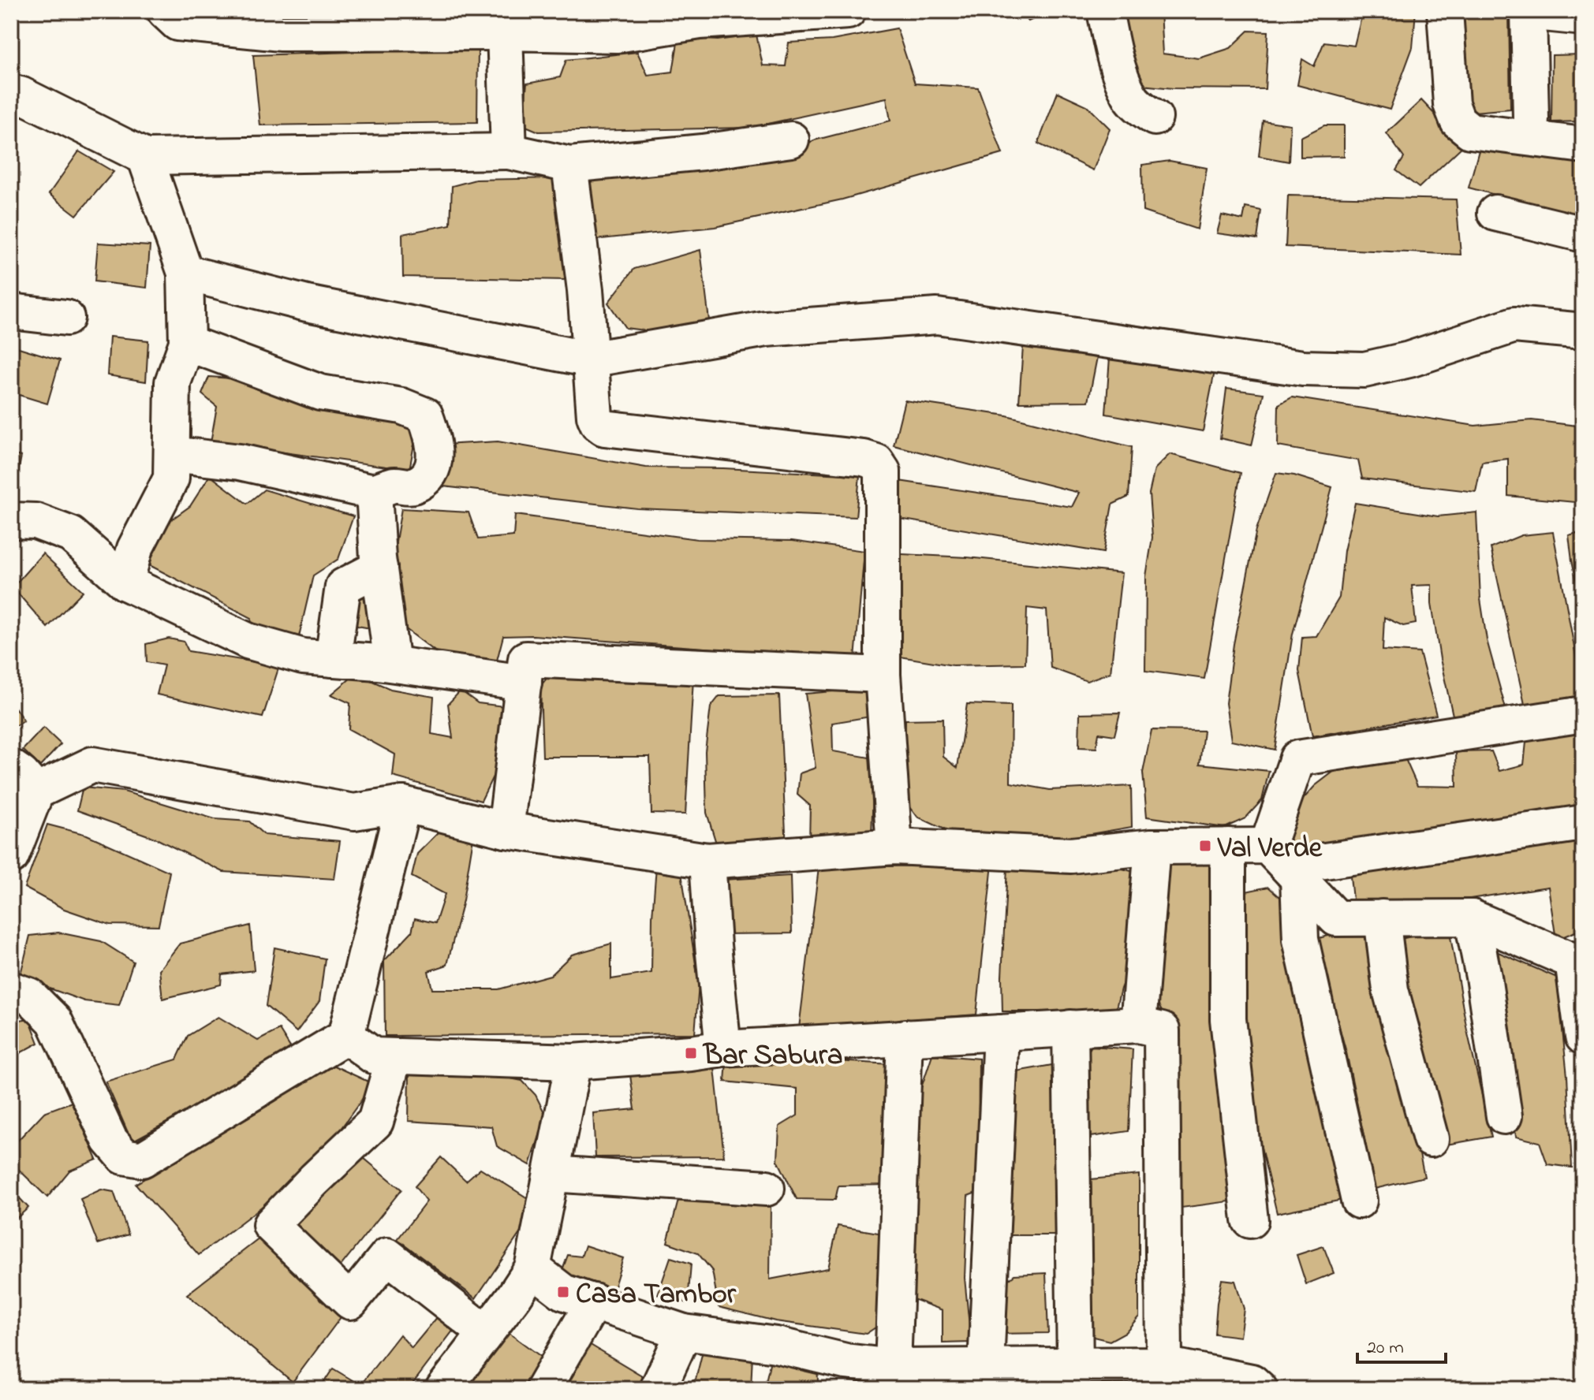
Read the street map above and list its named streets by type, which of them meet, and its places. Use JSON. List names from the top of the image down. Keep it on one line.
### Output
{"places":{"transit":["Val Verde","Bar Sabura","Casa Tambor"]},"scale_bar":"20 m"}
